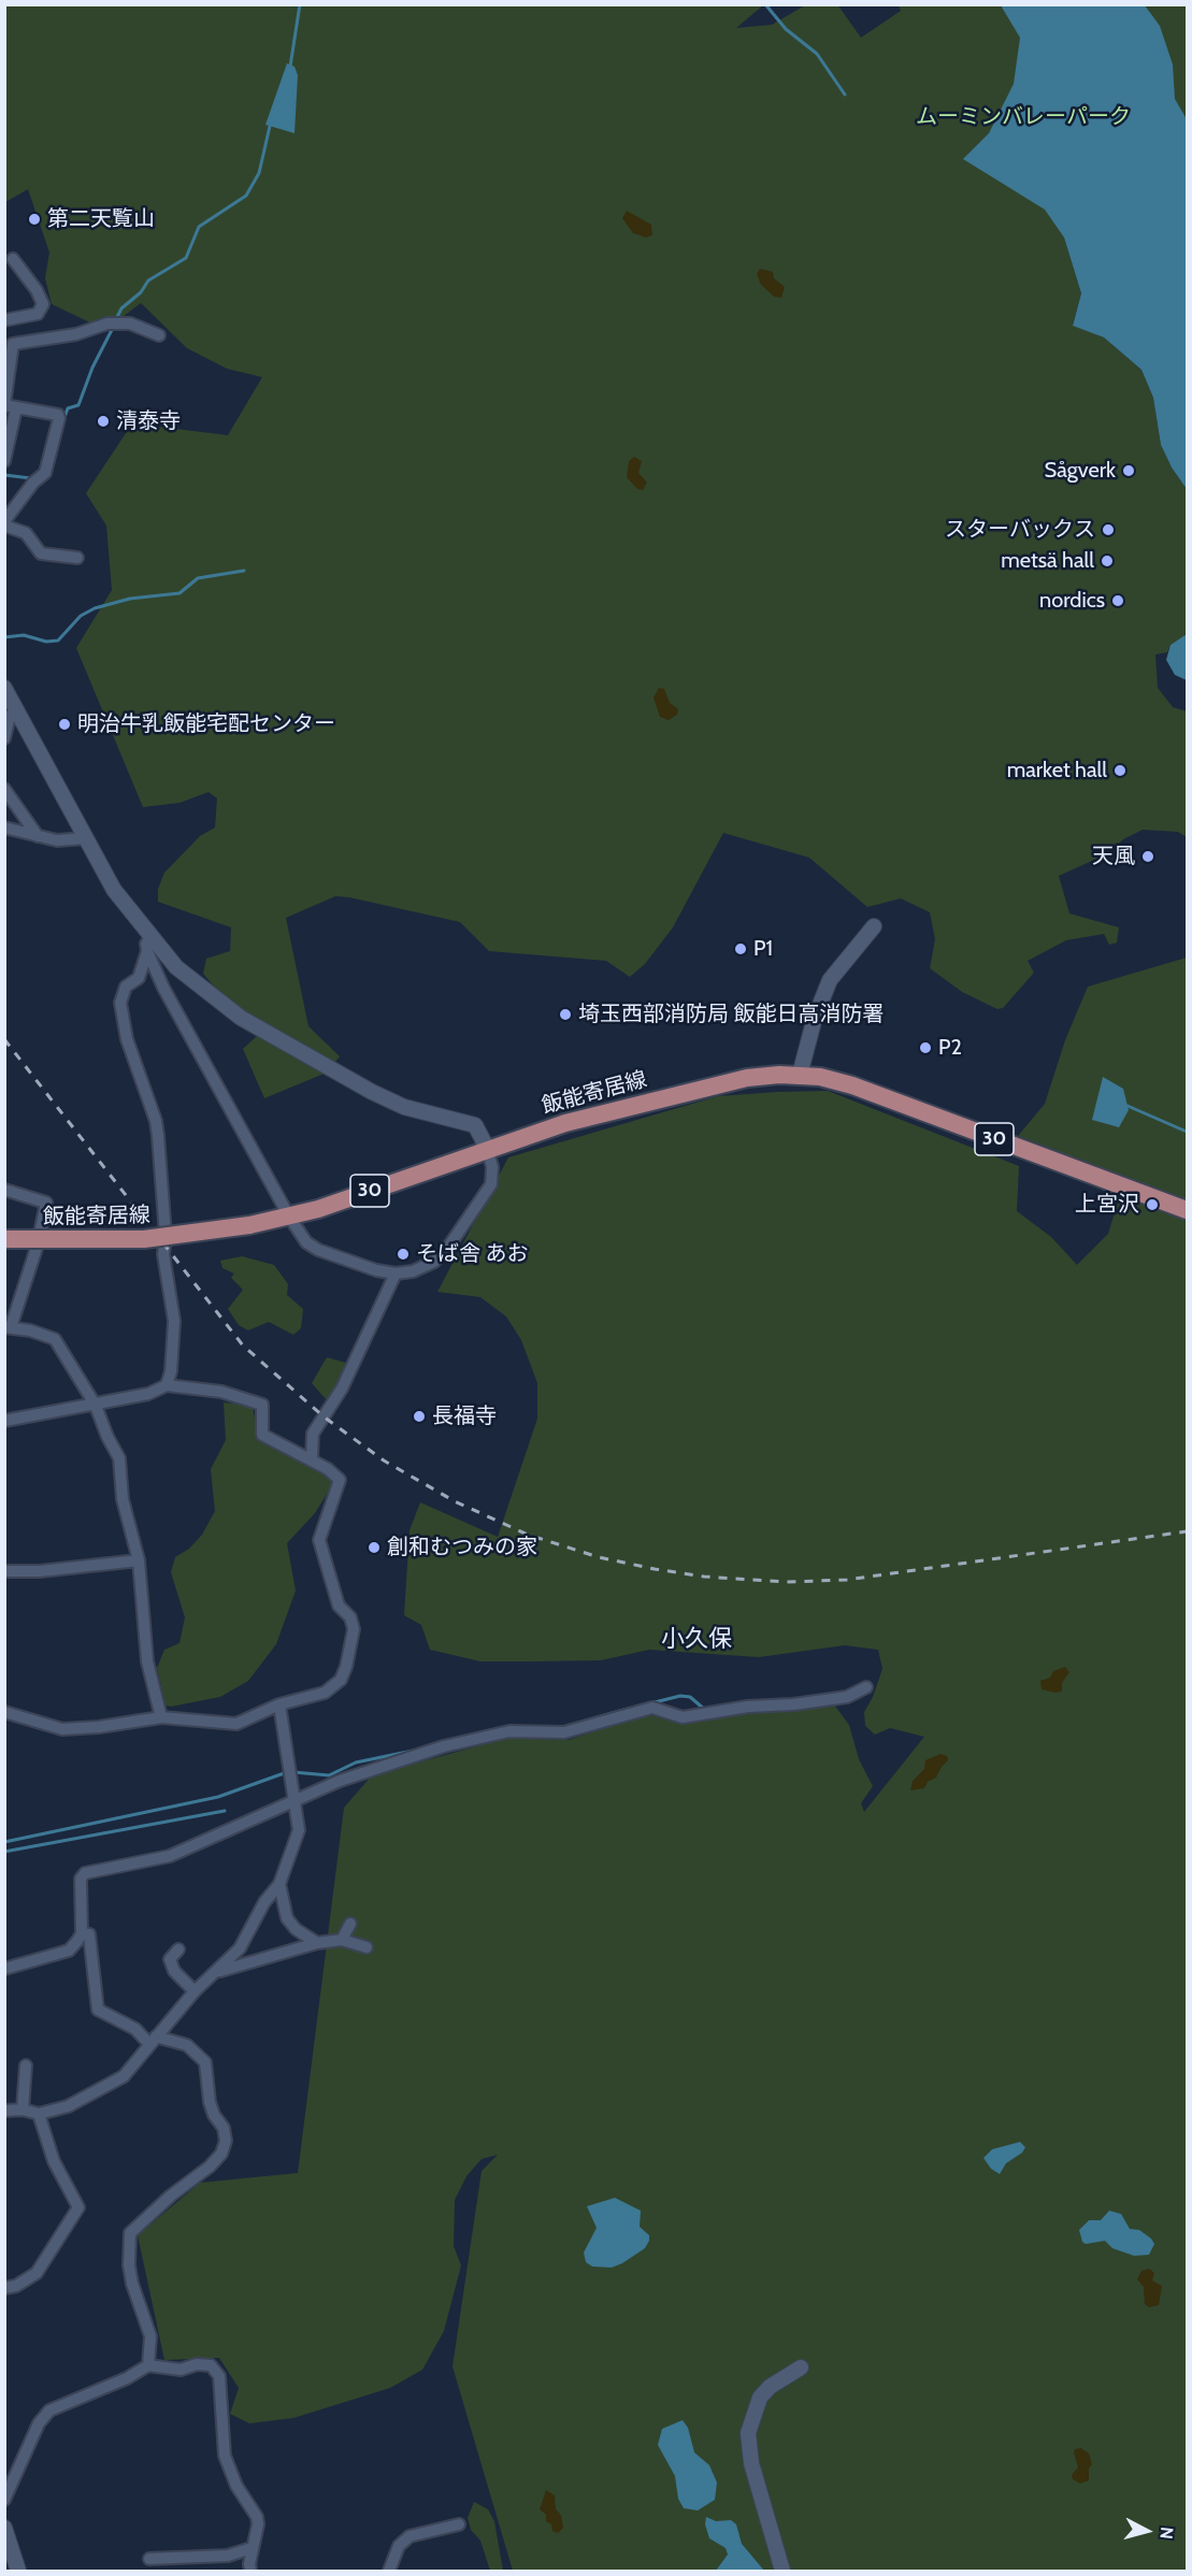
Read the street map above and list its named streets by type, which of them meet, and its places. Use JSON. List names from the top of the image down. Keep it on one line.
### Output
{"streets":{"main road":["飯能寄居線","30"]},"districts":["小久保"],"parks":["ムーミンバレーパーク"],"places":["第二天覧山","清泰寺","Sågverk","スターバックス","metsä hall","nordics","明治牛乳飯能宅配センター","market hall","天風","P1","埼玉西部消防局 飯能日高消防署","P2","上宮沢","そば舎 あお","長福寺","創和むつみの家"],"north":"right"}
